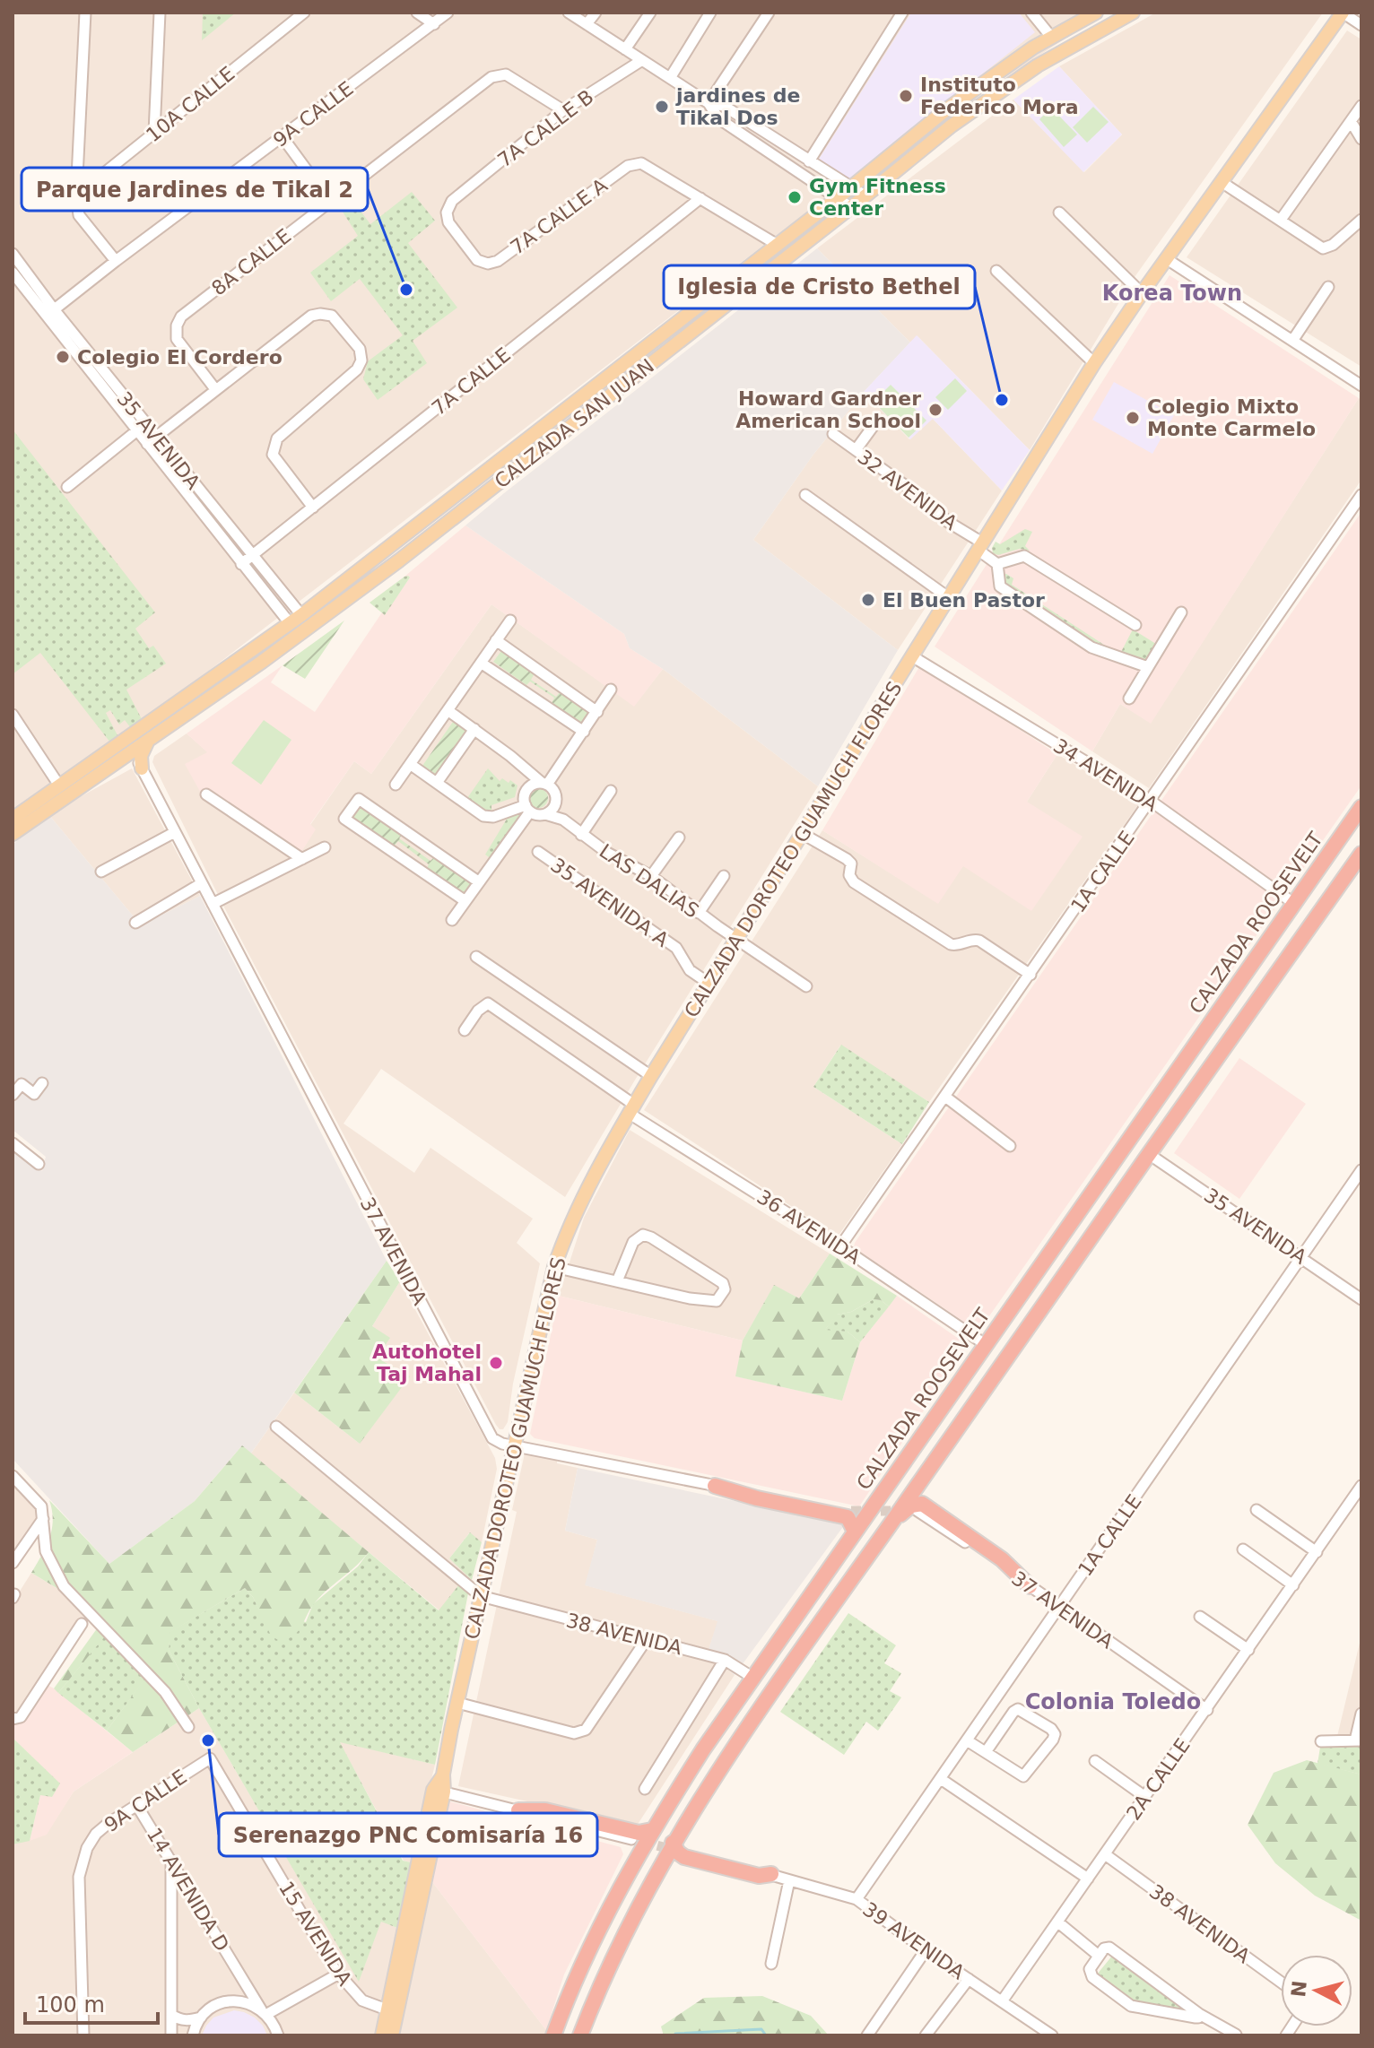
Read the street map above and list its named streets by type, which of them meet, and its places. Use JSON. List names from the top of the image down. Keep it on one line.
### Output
{"streets":{"highway":["CALZADA ROOSEVELT"],"main road":["CALZADA SAN JUAN","CALZADA DOROTEO GUAMUCH FLORES"],"street":["10A CALLE","9A CALLE","7A CALLE B","7A CALLE A","8A CALLE","7A CALLE","35 AVENIDA","32 AVENIDA","34 AVENIDA","1A CALLE","LAS DALIAS","35 AVENIDA A","36 AVENIDA","37 AVENIDA","38 AVENIDA","2A CALLE","14 AVENIDA D","15 AVENIDA","39 AVENIDA"]},"crossings":[["9A CALLE","35 AVENIDA"],["9A CALLE","14 AVENIDA D"],["9A CALLE","15 AVENIDA"],["7A CALLE B","7A CALLE A"],["7A CALLE B","8A CALLE"],["7A CALLE A","7A CALLE"],["7A CALLE","35 AVENIDA"],["CALZADA SAN JUAN","35 AVENIDA"],["CALZADA SAN JUAN","37 AVENIDA"],["35 AVENIDA","1A CALLE"],["32 AVENIDA","CALZADA DOROTEO GUAMUCH FLORES"],["34 AVENIDA","CALZADA DOROTEO GUAMUCH FLORES"],["34 AVENIDA","1A CALLE"],["34 AVENIDA","CALZADA ROOSEVELT"],["CALZADA DOROTEO GUAMUCH FLORES","LAS DALIAS"],["CALZADA DOROTEO GUAMUCH FLORES","35 AVENIDA A"],["CALZADA DOROTEO GUAMUCH FLORES","36 AVENIDA"],["CALZADA DOROTEO GUAMUCH FLORES","37 AVENIDA"],["CALZADA DOROTEO GUAMUCH FLORES","38 AVENIDA"],["CALZADA DOROTEO GUAMUCH FLORES","15 AVENIDA"],["1A CALLE","36 AVENIDA"],["1A CALLE","37 AVENIDA"],["1A CALLE","39 AVENIDA"],["CALZADA ROOSEVELT","36 AVENIDA"],["CALZADA ROOSEVELT","38 AVENIDA"],["37 AVENIDA","2A CALLE"],["38 AVENIDA","2A CALLE"],["2A CALLE","39 AVENIDA"]],"districts":["Korea Town","Colonia Toledo"],"places":["Instituto Federico Mora","jardines de Tikal Dos","Gym Fitness Center","Parque Jardines de Tikal 2","Colegio El Cordero","Iglesia de Cristo Bethel","Howard Gardner American School","Colegio Mixto Monte Carmelo","El Buen Pastor","Autohotel Taj Mahal","Serenazgo PNC Comisaría 16"],"scale_bar":"100 m","north":"left"}
